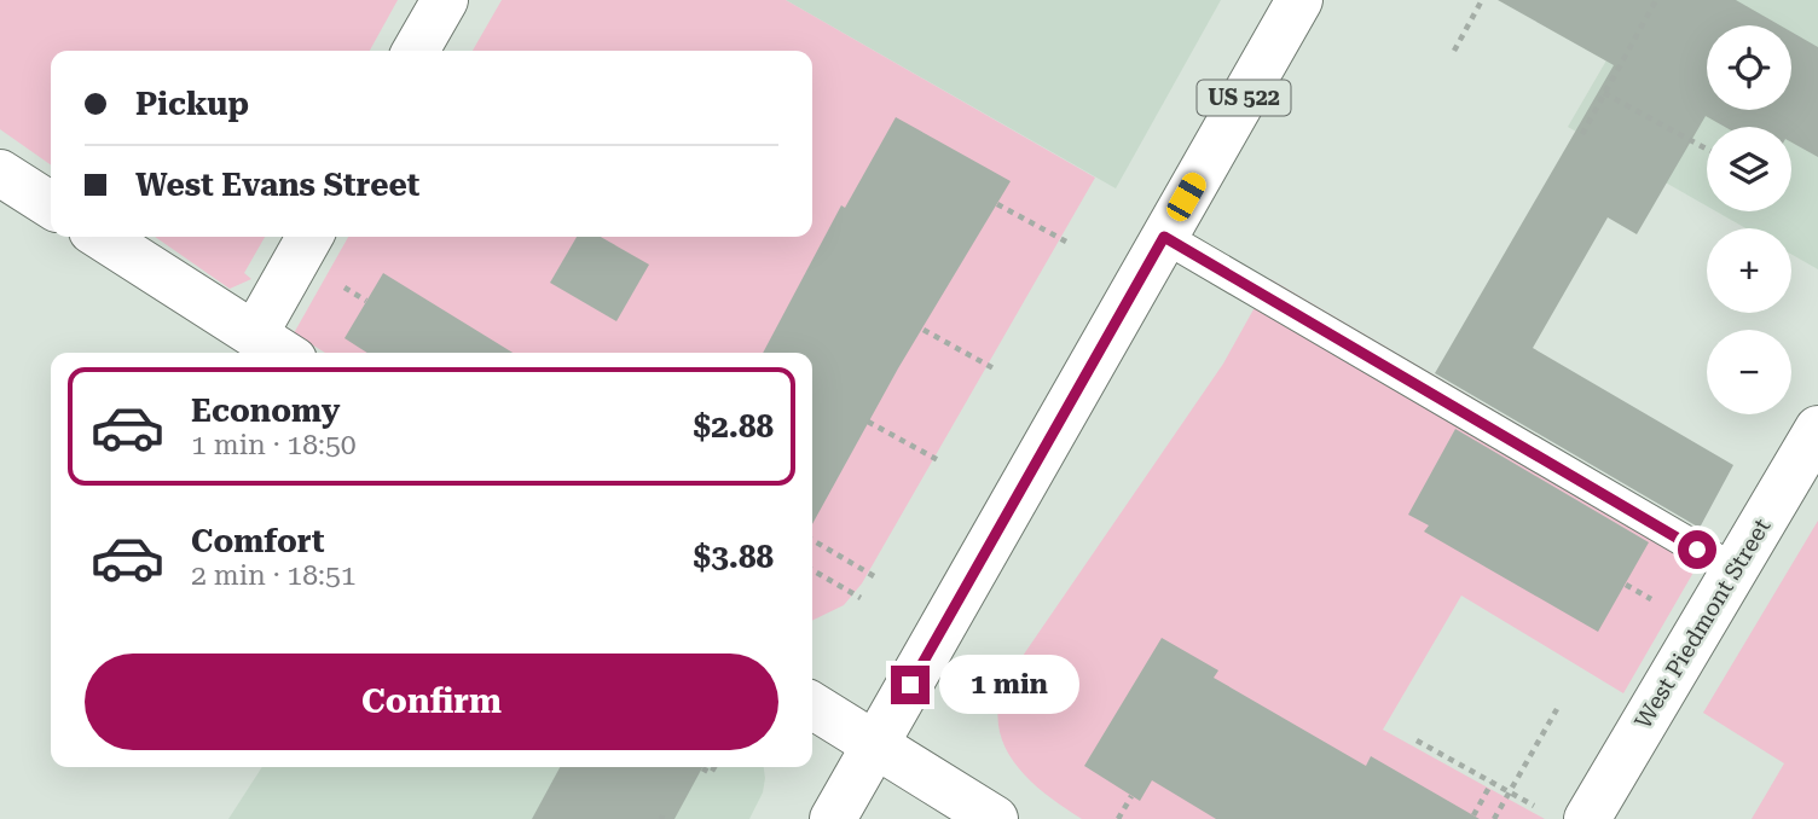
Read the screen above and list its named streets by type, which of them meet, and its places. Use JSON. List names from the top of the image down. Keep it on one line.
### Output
{"streets":{"street":["US 522","West Piedmont Street"]},"page":{"map_buttons":["+","−"],"banner":["Pickup","West Evans Street"],"list":[{"name":"Economy","note":"1 min · 18:50","value":"$2.88"},{"name":"Comfort","note":"2 min · 18:51","value":"$3.88"}],"buttons":"Confirm","bubble":"1 min"}}
